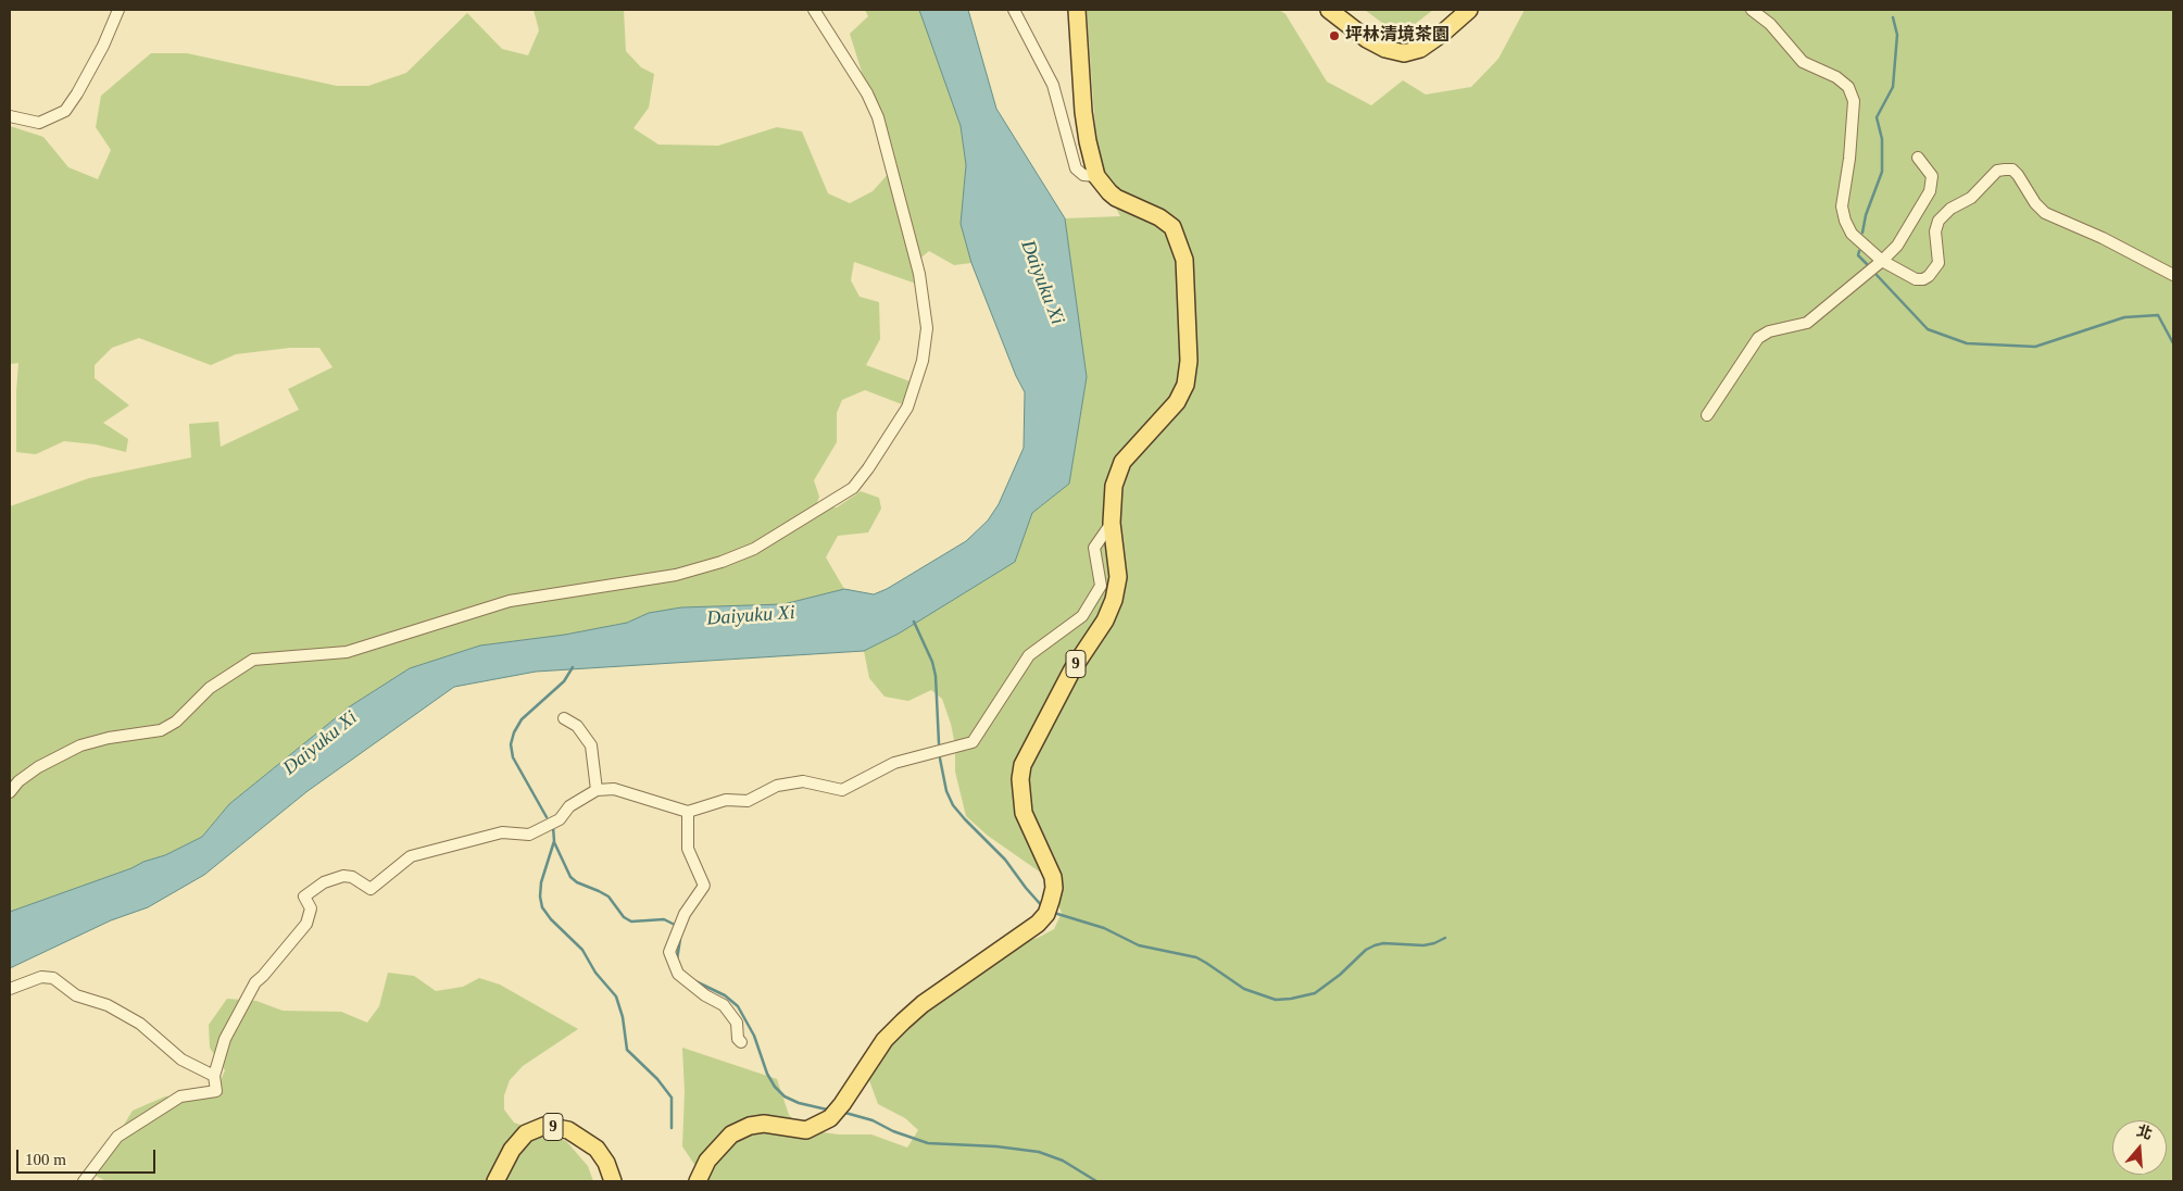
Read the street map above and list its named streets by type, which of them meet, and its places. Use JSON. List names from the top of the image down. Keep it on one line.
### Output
{"streets":{"main road":["9"]},"water":["Daiyuku Xi"],"places":["坪林清境茶園"],"scale_bar":"100 m","north":"top"}
